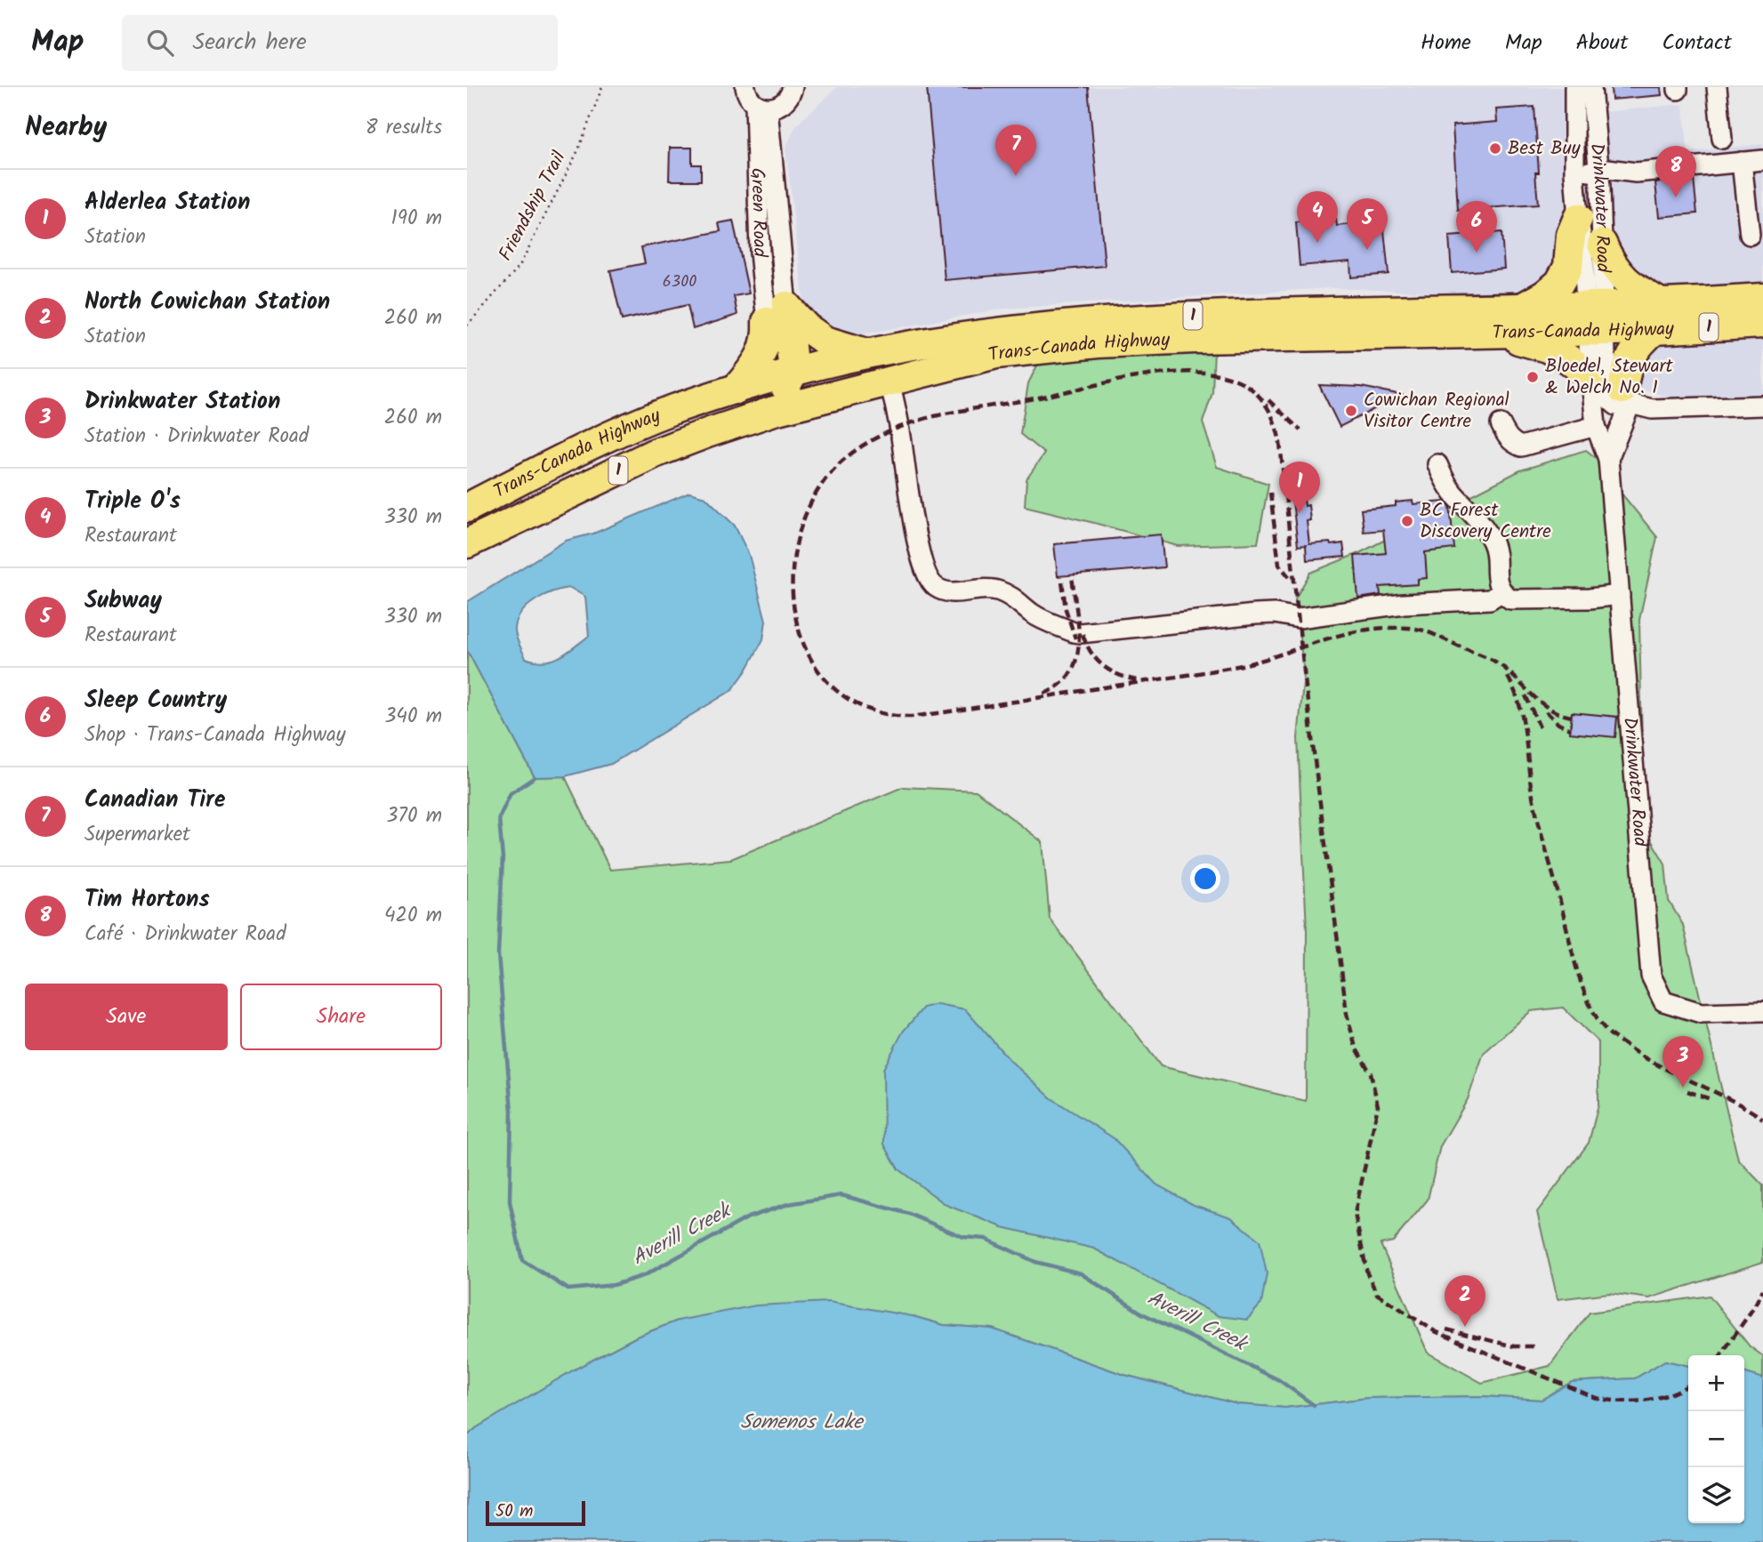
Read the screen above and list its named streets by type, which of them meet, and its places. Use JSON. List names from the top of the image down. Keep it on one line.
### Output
{"streets":{"highway":["1","Trans-Canada Highway"],"street":["Drinkwater Road","Green Road"],"path":["Friendship Trail"]},"crossings":[["Drinkwater Road","Trans-Canada Highway"]],"water":["Averill Creek","Somenos Lake"],"places":["Best Buy","Bloedel, Stewart & Welch No. 1","Cowichan Regional Visitor Centre","BC Forest Discovery Centre"],"house_numbers":["6300"],"scale_bar":"50 m","page":{"header":"Map","search":"Search here","nav":["Home","Map","About","Contact"],"heading":["Nearby","8 results"],"pins":["7","8","4","5","6","1","3","2"],"list":[{"mark":"1","name":"Alderlea Station","note":"Station","value":"190 m"},{"mark":"2","name":"North Cowichan Station","note":"Station","value":"260 m"},{"mark":"3","name":"Drinkwater Station","note":"Station · Drinkwater Road","value":"260 m"},{"mark":"4","name":"Triple O's","note":"Restaurant","value":"330 m"},{"mark":"5","name":"Subway","note":"Restaurant","value":"330 m"},{"mark":"6","name":"Sleep Country","note":"Shop · Trans-Canada Highway","value":"340 m"},{"mark":"7","name":"Canadian Tire","note":"Supermarket","value":"370 m"},{"mark":"8","name":"Tim Hortons","note":"Café · Drinkwater Road","value":"420 m"}],"buttons":["Save","Share"],"map_buttons":["+","−"],"scale":"50 m"}}
